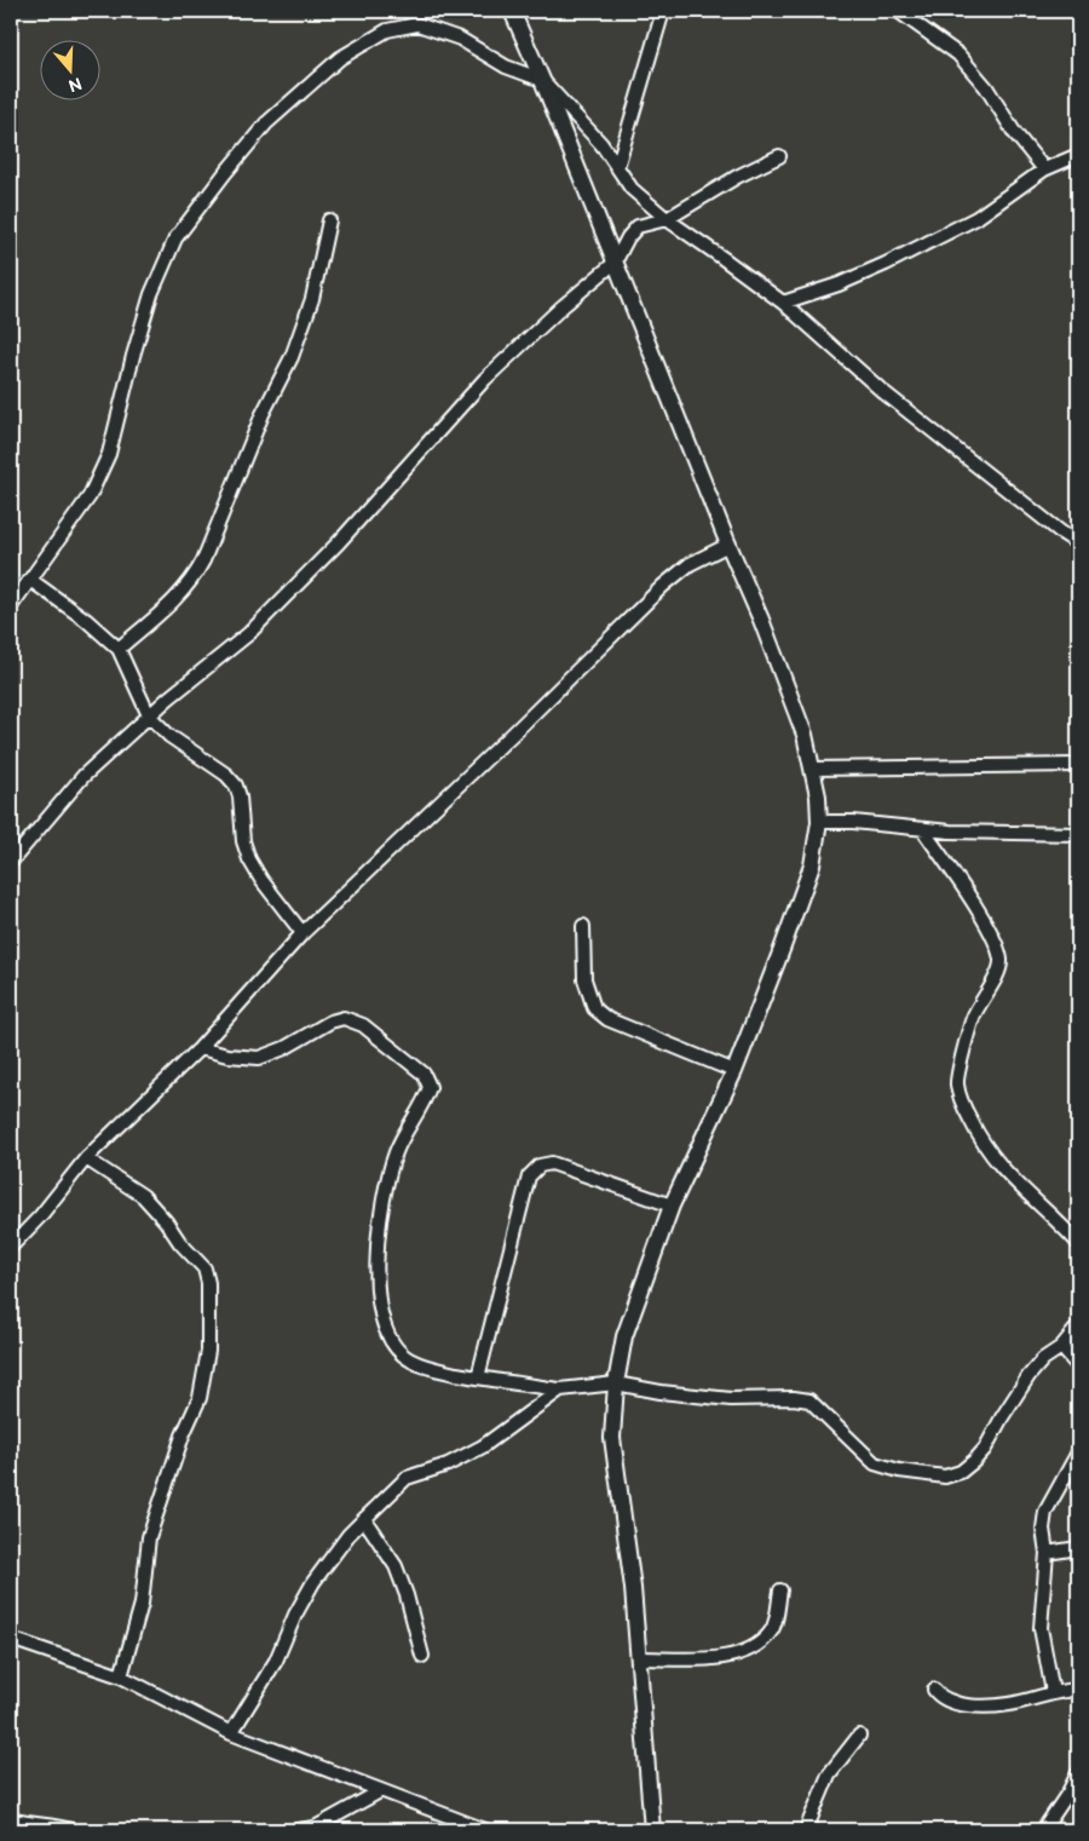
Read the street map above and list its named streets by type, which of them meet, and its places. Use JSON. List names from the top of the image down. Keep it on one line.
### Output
{"north":"bottom"}
